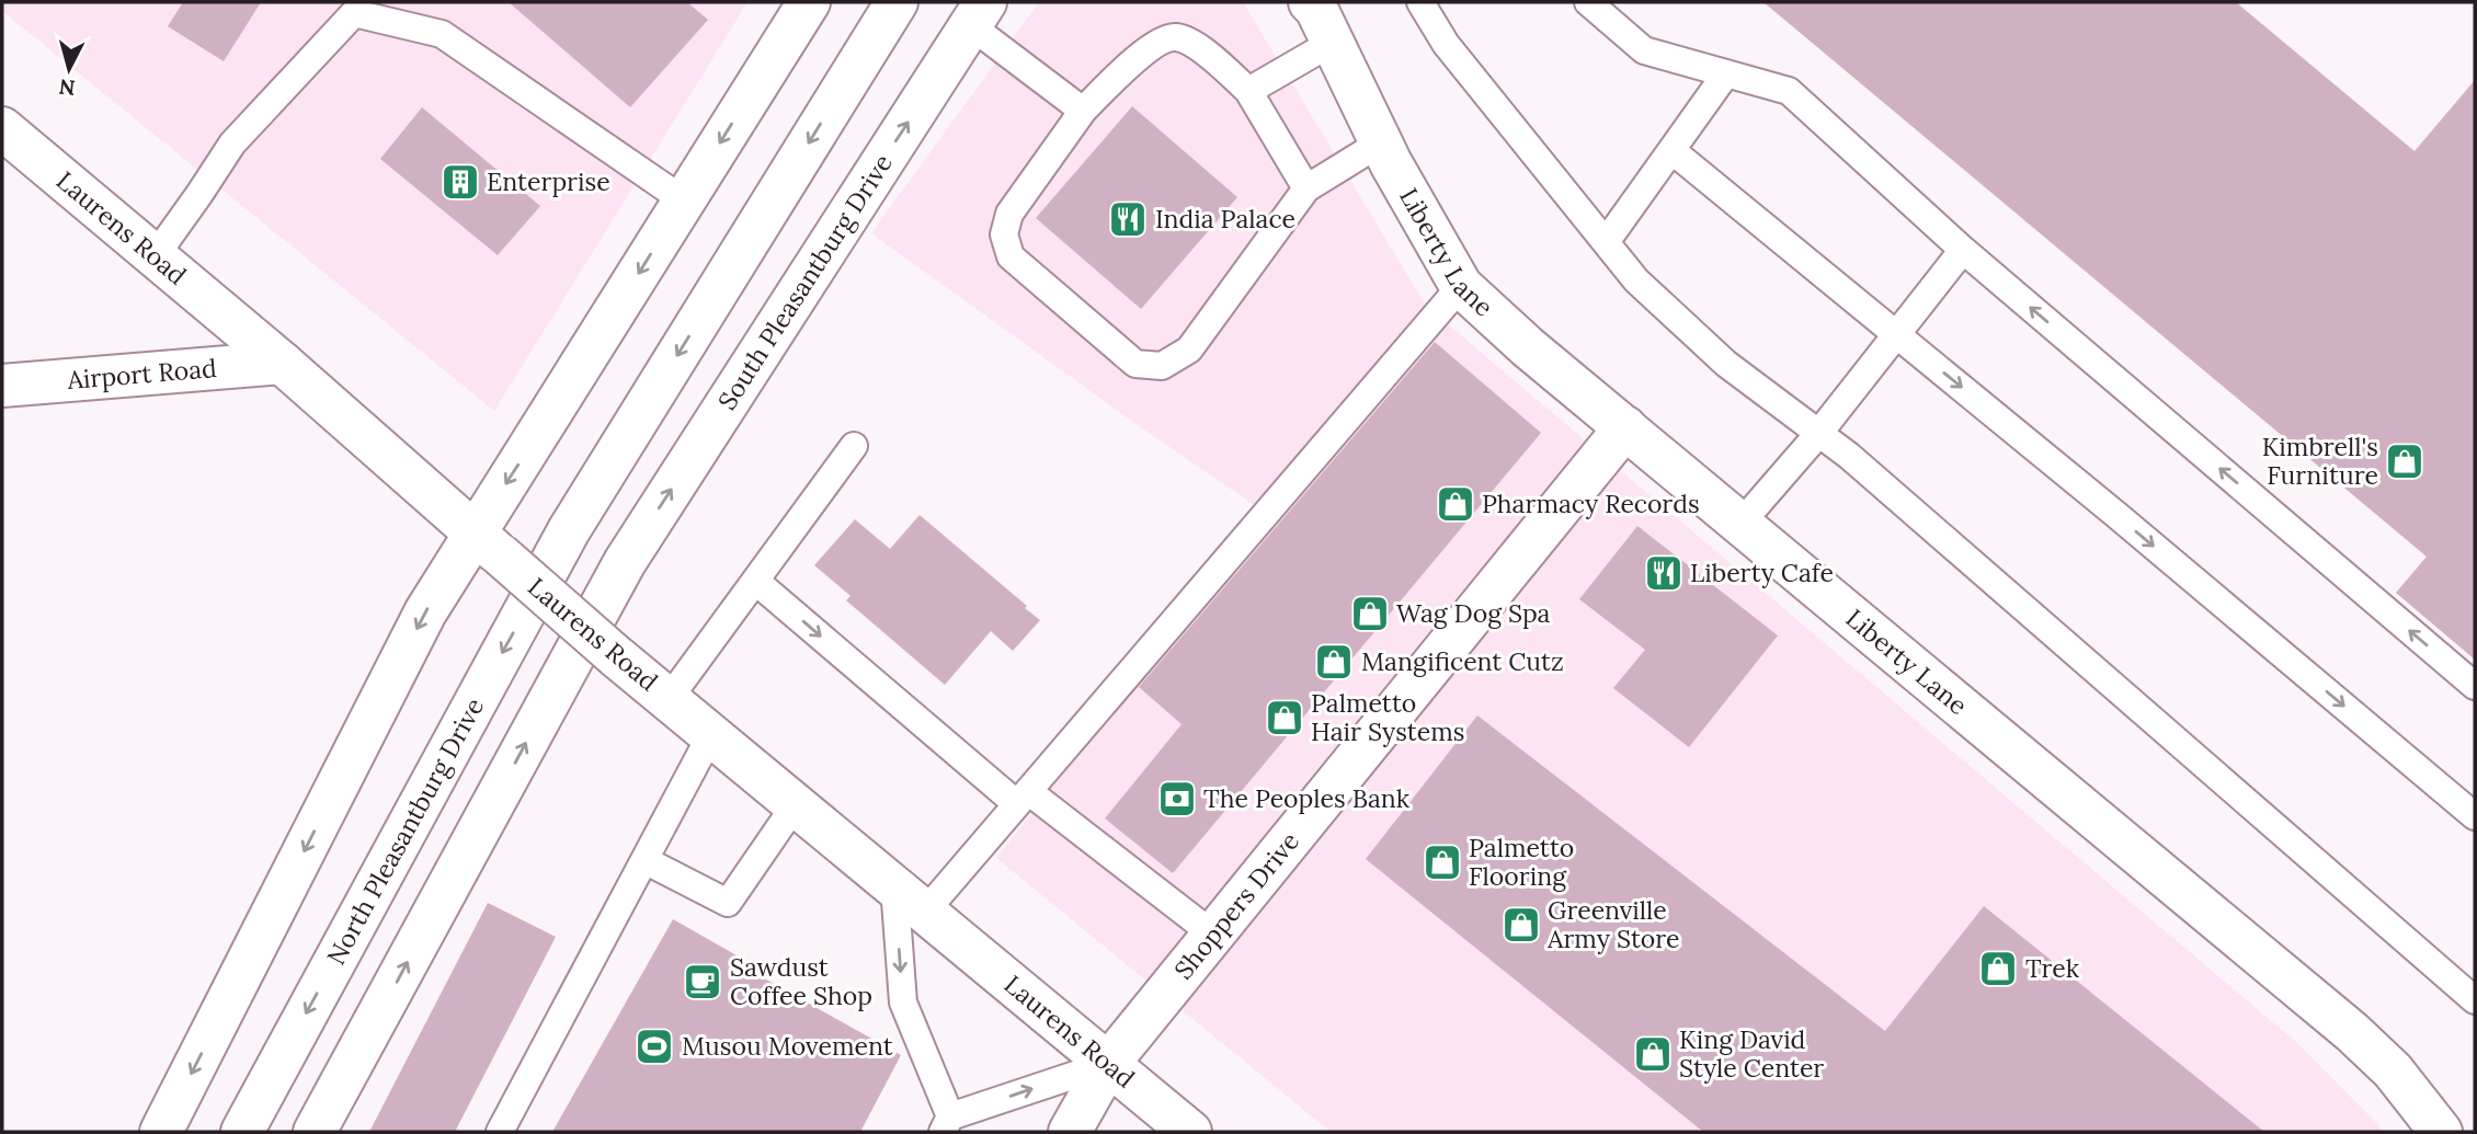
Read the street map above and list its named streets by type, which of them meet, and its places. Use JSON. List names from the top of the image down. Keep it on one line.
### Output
{"streets":{"main road":["Laurens Road","Liberty Lane","South Pleasantburg Drive","Airport Road","North Pleasantburg Drive","Shoppers Drive"]},"crossings":[["Laurens Road","Airport Road"],["Laurens Road","Shoppers Drive"],["Liberty Lane","Shoppers Drive"]],"places":{"building":["Enterprise"],"restaurant":["India Palace","Liberty Cafe"],"shop":["Kimbrell's Furniture","Pharmacy Records","Wag Dog Spa","Mangificent Cutz","Palmetto Hair Systems","Palmetto Flooring","Greenville Army Store","Trek","King David Style Center"],"bank":["The Peoples Bank"],"cafe":["Sawdust Coffee Shop"],"sports":["Musou Movement"]},"north":"bottom"}
